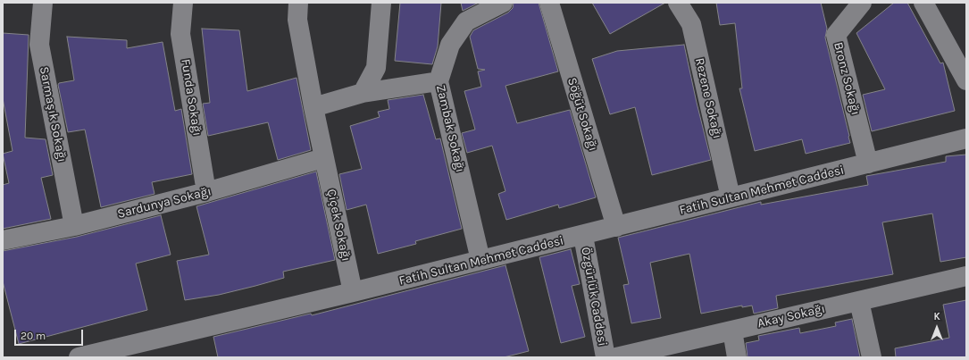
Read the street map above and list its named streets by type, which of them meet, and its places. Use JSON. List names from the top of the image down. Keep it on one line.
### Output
{"streets":{"street":["Bronz Sokağı","Funda Sokağı","Rezene Sokağı","Sarmaşık Sokağı","Söğüt Sokağı","Zambak Sokağı","Fatih Sultan Mehmet Caddesi","Sardunya Sokağı","Çiçek Sokağı","Özgürlük Caddesi","Akay Sokağı"]},"crossings":[["Bronz Sokağı","Fatih Sultan Mehmet Caddesi"],["Funda Sokağı","Sardunya Sokağı"],["Rezene Sokağı","Fatih Sultan Mehmet Caddesi"],["Sarmaşık Sokağı","Sardunya Sokağı"],["Söğüt Sokağı","Fatih Sultan Mehmet Caddesi"],["Zambak Sokağı","Fatih Sultan Mehmet Caddesi"],["Fatih Sultan Mehmet Caddesi","Çiçek Sokağı"],["Fatih Sultan Mehmet Caddesi","Özgürlük Caddesi"],["Sardunya Sokağı","Çiçek Sokağı"]],"scale_bar":"20 m","north":"top"}
